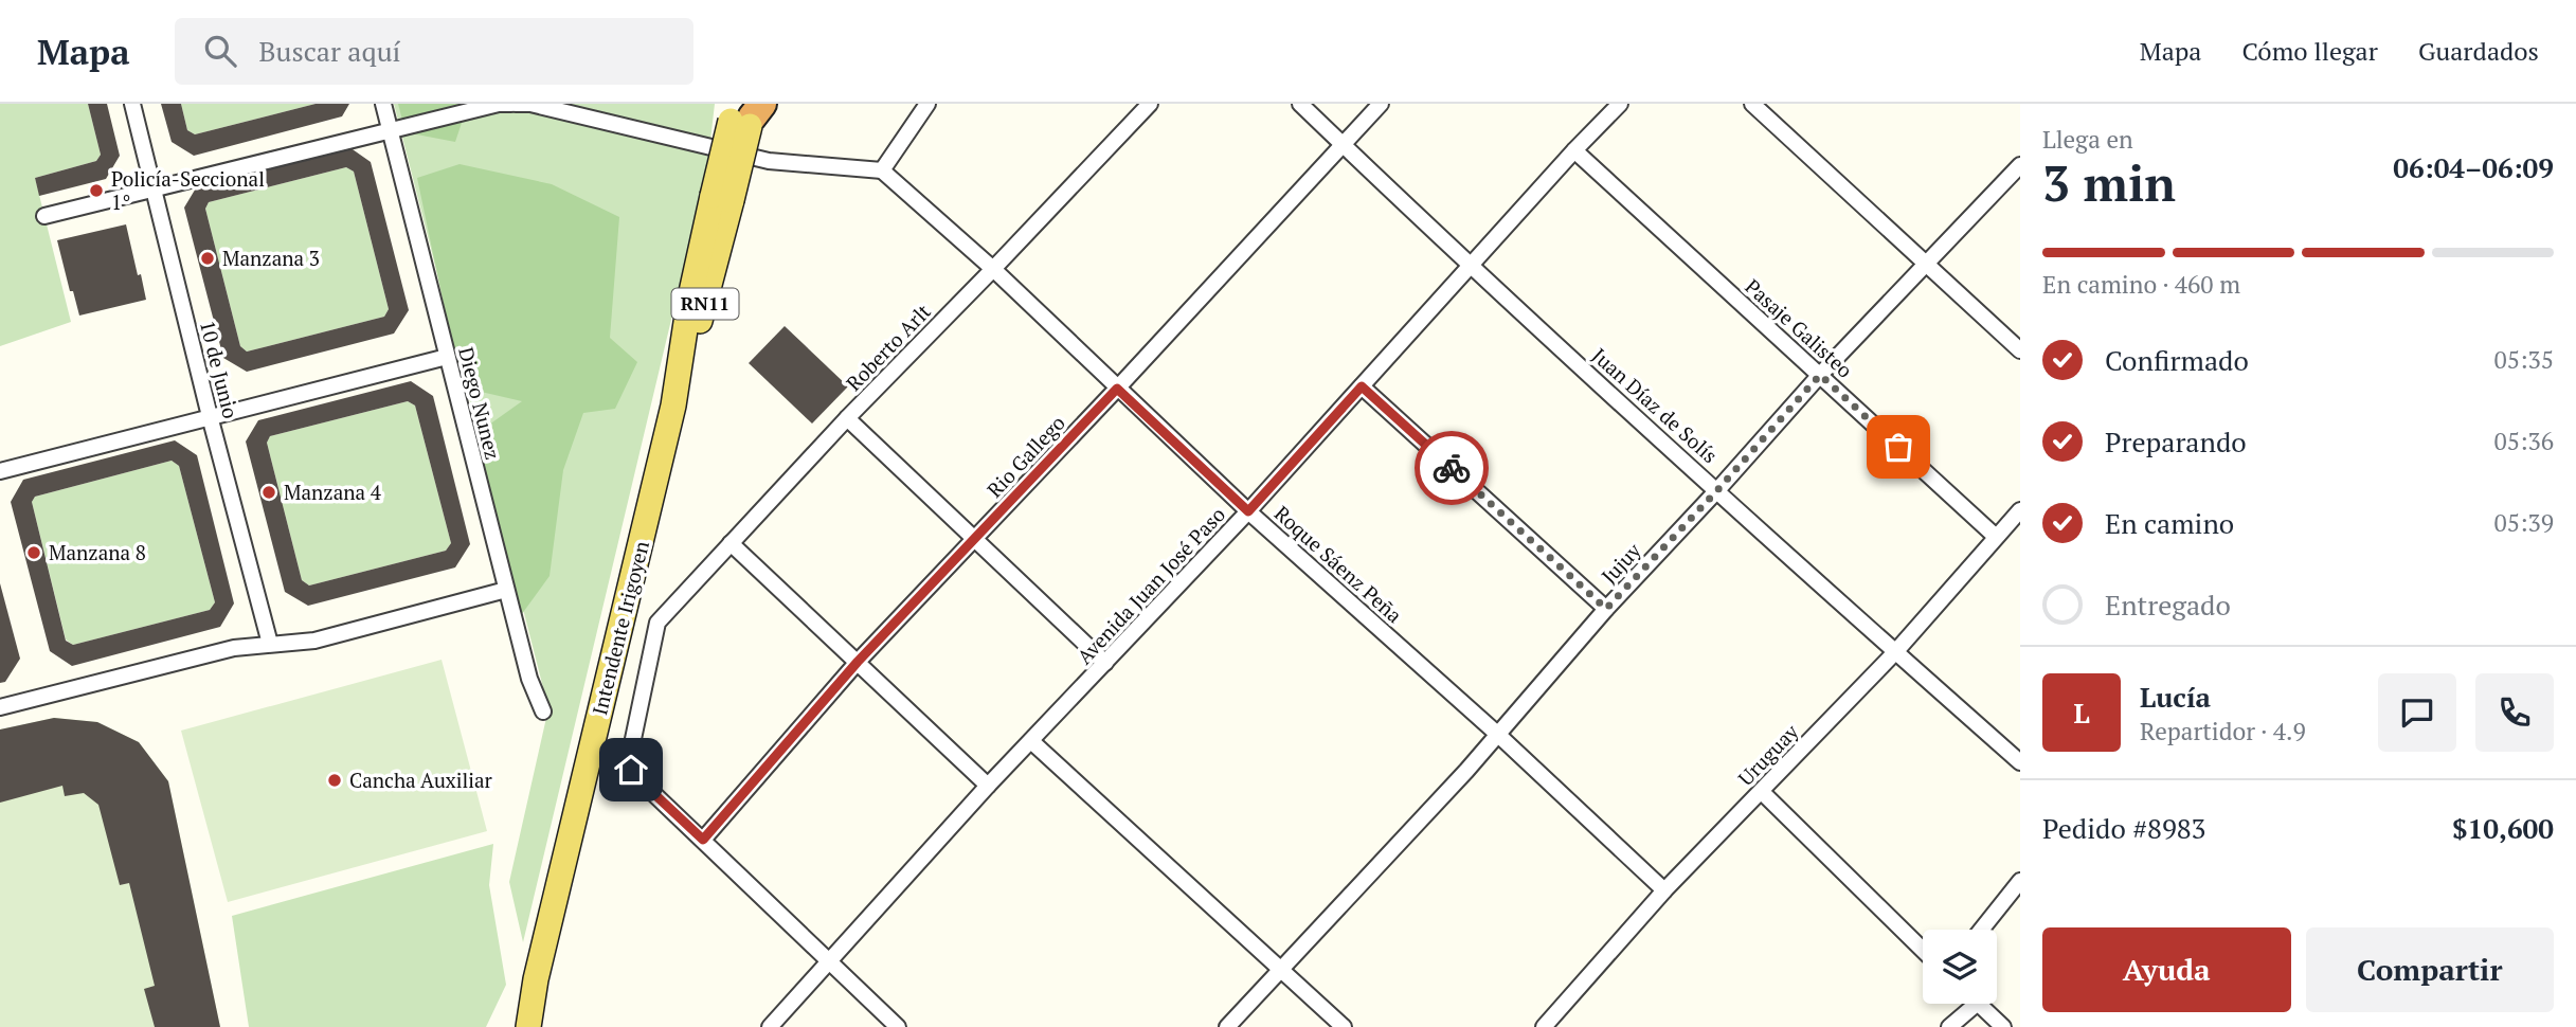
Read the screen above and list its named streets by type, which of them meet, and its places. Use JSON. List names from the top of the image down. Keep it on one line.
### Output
{"streets":{"main road":["RN11","Intendente Irigoyen"],"street":["Pasaje Galisteo","Roberto Arlt","10 de Junio","Diego Nunez","Juan Díaz de Solís","Rio Gallego","Jujuy","Roque Sáenz Peña","Avenida Juan José Paso","Uruguay"]},"crossings":[["Pasaje Galisteo","Jujuy"],["Pasaje Galisteo","Avenida Juan José Paso"],["Pasaje Galisteo","Uruguay"],["Roberto Arlt","Rio Gallego"],["Roberto Arlt","Roque Sáenz Peña"],["Juan Díaz de Solís","Rio Gallego"],["Juan Díaz de Solís","Jujuy"],["Juan Díaz de Solís","Avenida Juan José Paso"],["Juan Díaz de Solís","Uruguay"],["Rio Gallego","Roque Sáenz Peña"],["Jujuy","Roque Sáenz Peña"],["Roque Sáenz Peña","Avenida Juan José Paso"],["Roque Sáenz Peña","Uruguay"]],"places":["Policía-Seccional 1°","Manzana 3","Manzana 4","Manzana 8","Cancha Auxiliar"],"page":{"header":"Mapa","search":"Buscar aquí","nav":["Mapa","Cómo llegar","Guardados"],"heading":["3 min","Llega en","06:04–06:09"],"panel":["Lucía","Repartidor · 4.9","Pedido #8983","$10,600"],"bar":"En camino · 460 m","list":[["Confirmado","05:35"],["Preparando","05:36"],["En camino","05:39"],"Entregado"],"round":"L","buttons":["Ayuda","Compartir"]}}
